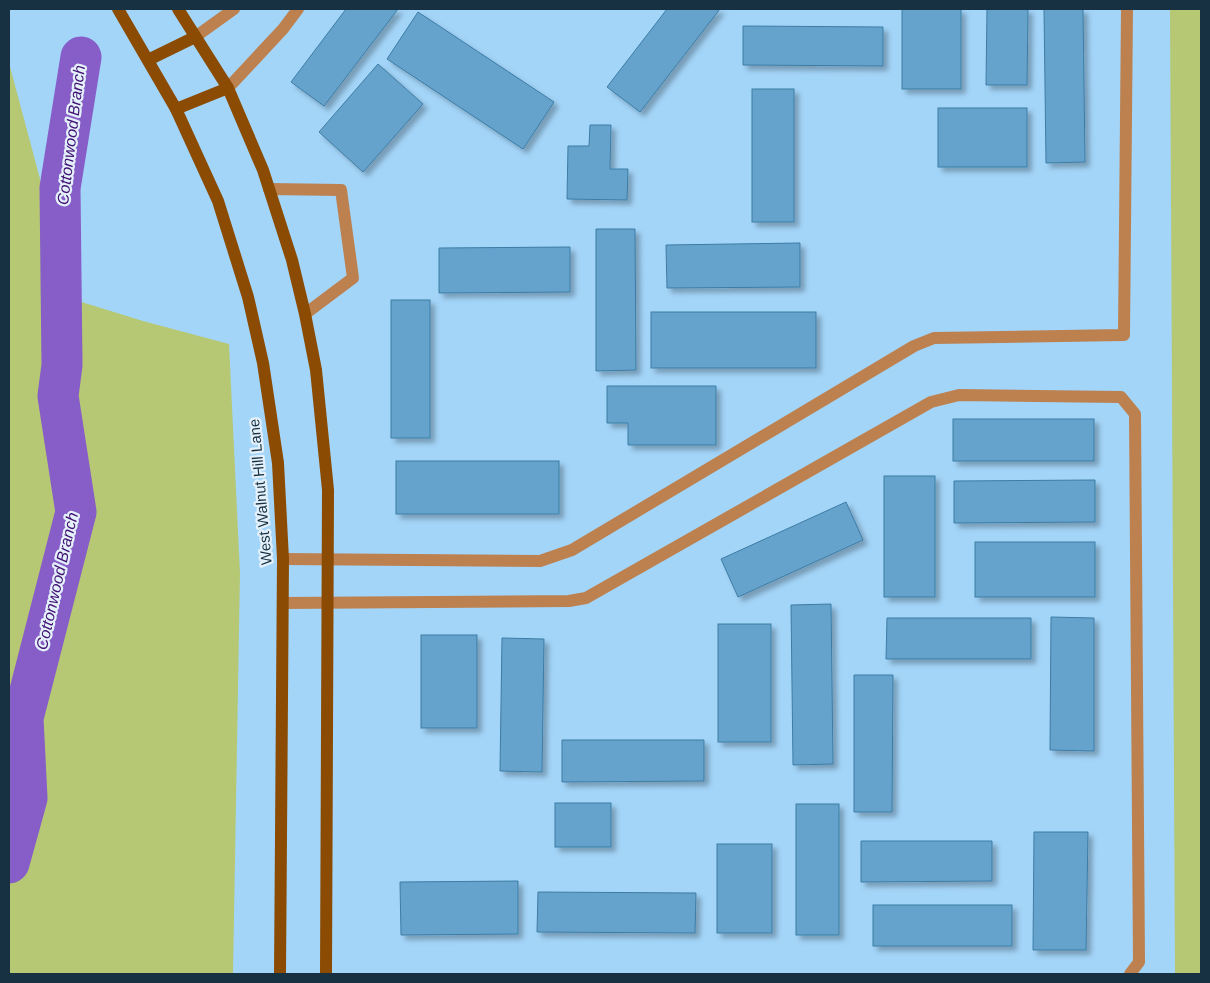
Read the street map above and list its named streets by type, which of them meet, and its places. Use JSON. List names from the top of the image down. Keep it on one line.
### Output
{"streets":{"main road":["West Walnut Hill Lane"]},"water":["Cottonwood Branch"]}
